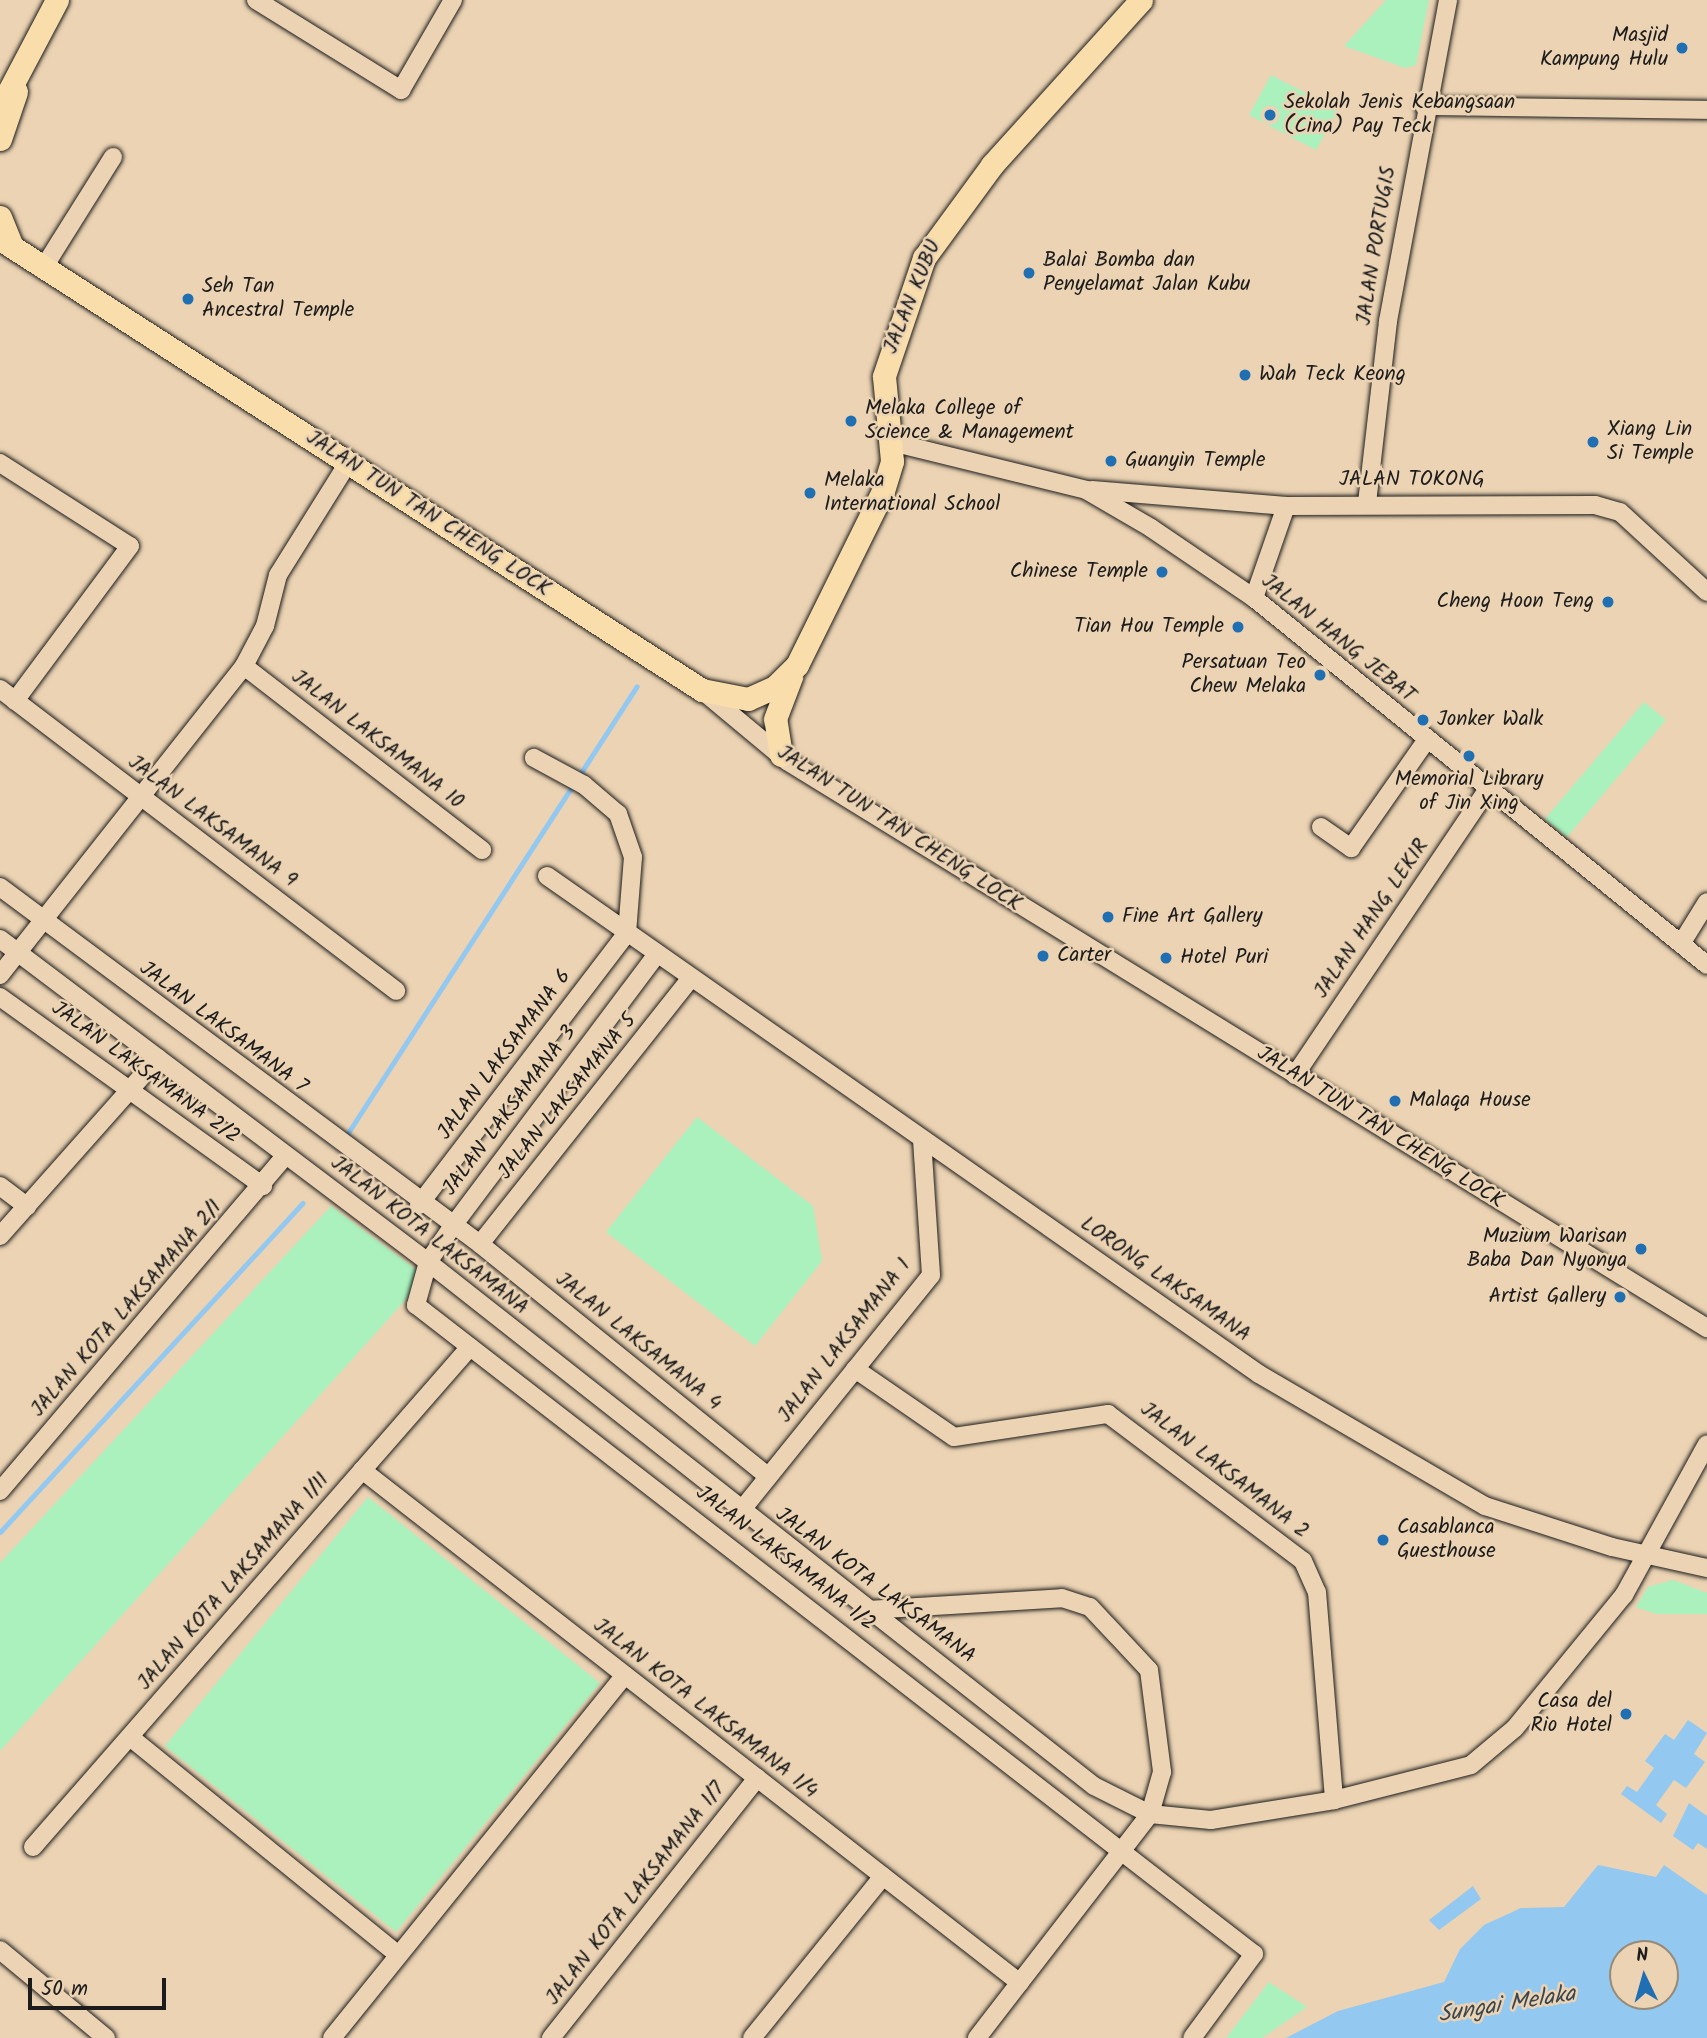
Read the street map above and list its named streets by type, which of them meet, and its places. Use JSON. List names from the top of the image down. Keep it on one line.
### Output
{"streets":{"main road":["JALAN KUBU","JALAN TUN TAN CHENG LOCK"],"street":["JALAN PORTUGIS","JALAN TOKONG","JALAN HANG JEBAT","JALAN LAKSAMANA 10","JALAN LAKSAMANA 9","JALAN HANG LEKIR","JALAN LAKSAMANA 7","JALAN LAKSAMANA 6","JALAN LAKSAMANA 2/2","JALAN LAKSAMANA 5","JALAN LAKSAMANA 3","JALAN KOTA LAKSAMANA","LORONG LAKSAMANA","JALAN KOTA LAKSAMANA 2/1","JALAN LAKSAMANA 1","JALAN LAKSAMANA 4","JALAN LAKSAMANA 2","JALAN LAKSAMANA 1/2","JALAN KOTA LAKSAMANA 1/11","JALAN KOTA LAKSAMANA 1/4","JALAN KOTA LAKSAMANA 1/7"]},"crossings":[["JALAN PORTUGIS","JALAN TOKONG"],["JALAN KUBU","JALAN TUN TAN CHENG LOCK"],["JALAN KUBU","JALAN HANG JEBAT"],["JALAN TOKONG","JALAN HANG JEBAT"],["JALAN TUN TAN CHENG LOCK","JALAN HANG LEKIR"],["JALAN HANG JEBAT","JALAN HANG LEKIR"],["JALAN LAKSAMANA 7","JALAN LAKSAMANA 6"],["JALAN LAKSAMANA 7","JALAN LAKSAMANA 3"],["JALAN LAKSAMANA 7","JALAN LAKSAMANA 4"],["JALAN LAKSAMANA 6","LORONG LAKSAMANA"],["JALAN LAKSAMANA 2/2","JALAN KOTA LAKSAMANA 2/1"],["JALAN LAKSAMANA 5","LORONG LAKSAMANA"],["JALAN LAKSAMANA 5","JALAN LAKSAMANA 4"],["JALAN LAKSAMANA 3","JALAN KOTA LAKSAMANA"],["JALAN LAKSAMANA 3","LORONG LAKSAMANA"],["JALAN LAKSAMANA 3","JALAN LAKSAMANA 4"],["JALAN LAKSAMANA 3","JALAN LAKSAMANA 1/2"],["JALAN KOTA LAKSAMANA","LORONG LAKSAMANA"],["JALAN KOTA LAKSAMANA","JALAN KOTA LAKSAMANA 2/1"],["JALAN KOTA LAKSAMANA","JALAN LAKSAMANA 1"],["JALAN KOTA LAKSAMANA","JALAN LAKSAMANA 2"],["LORONG LAKSAMANA","JALAN LAKSAMANA 1"],["JALAN LAKSAMANA 1","JALAN LAKSAMANA 4"],["JALAN LAKSAMANA 1","JALAN LAKSAMANA 2"],["JALAN LAKSAMANA 1/2","JALAN KOTA LAKSAMANA 1/11"],["JALAN KOTA LAKSAMANA 1/11","JALAN KOTA LAKSAMANA 1/4"],["JALAN KOTA LAKSAMANA 1/4","JALAN KOTA LAKSAMANA 1/7"]],"water":["Sungai Melaka"],"places":["Masjid Kampung Hulu","Sekolah Jenis Kebangsaan (Cina) Pay Teck","Balai Bomba dan Penyelamat Jalan Kubu","Seh Tan Ancestral Temple","Wah Teck Keong","Melaka College of Science & Management","Xiang Lin Si Temple","Guanyin Temple","Melaka International School","Chinese Temple","Cheng Hoon Teng","Tian Hou Temple","Persatuan Teo Chew Melaka","Jonker Walk","Memorial Library of Jin Xing","Fine Art Gallery","Carter","Hotel Puri","Malaqa House","Muzium Warisan Baba Dan Nyonya","Artist Gallery","Casablanca Guesthouse","Casa del Rio Hotel"],"scale_bar":"50 m","north":"top"}
